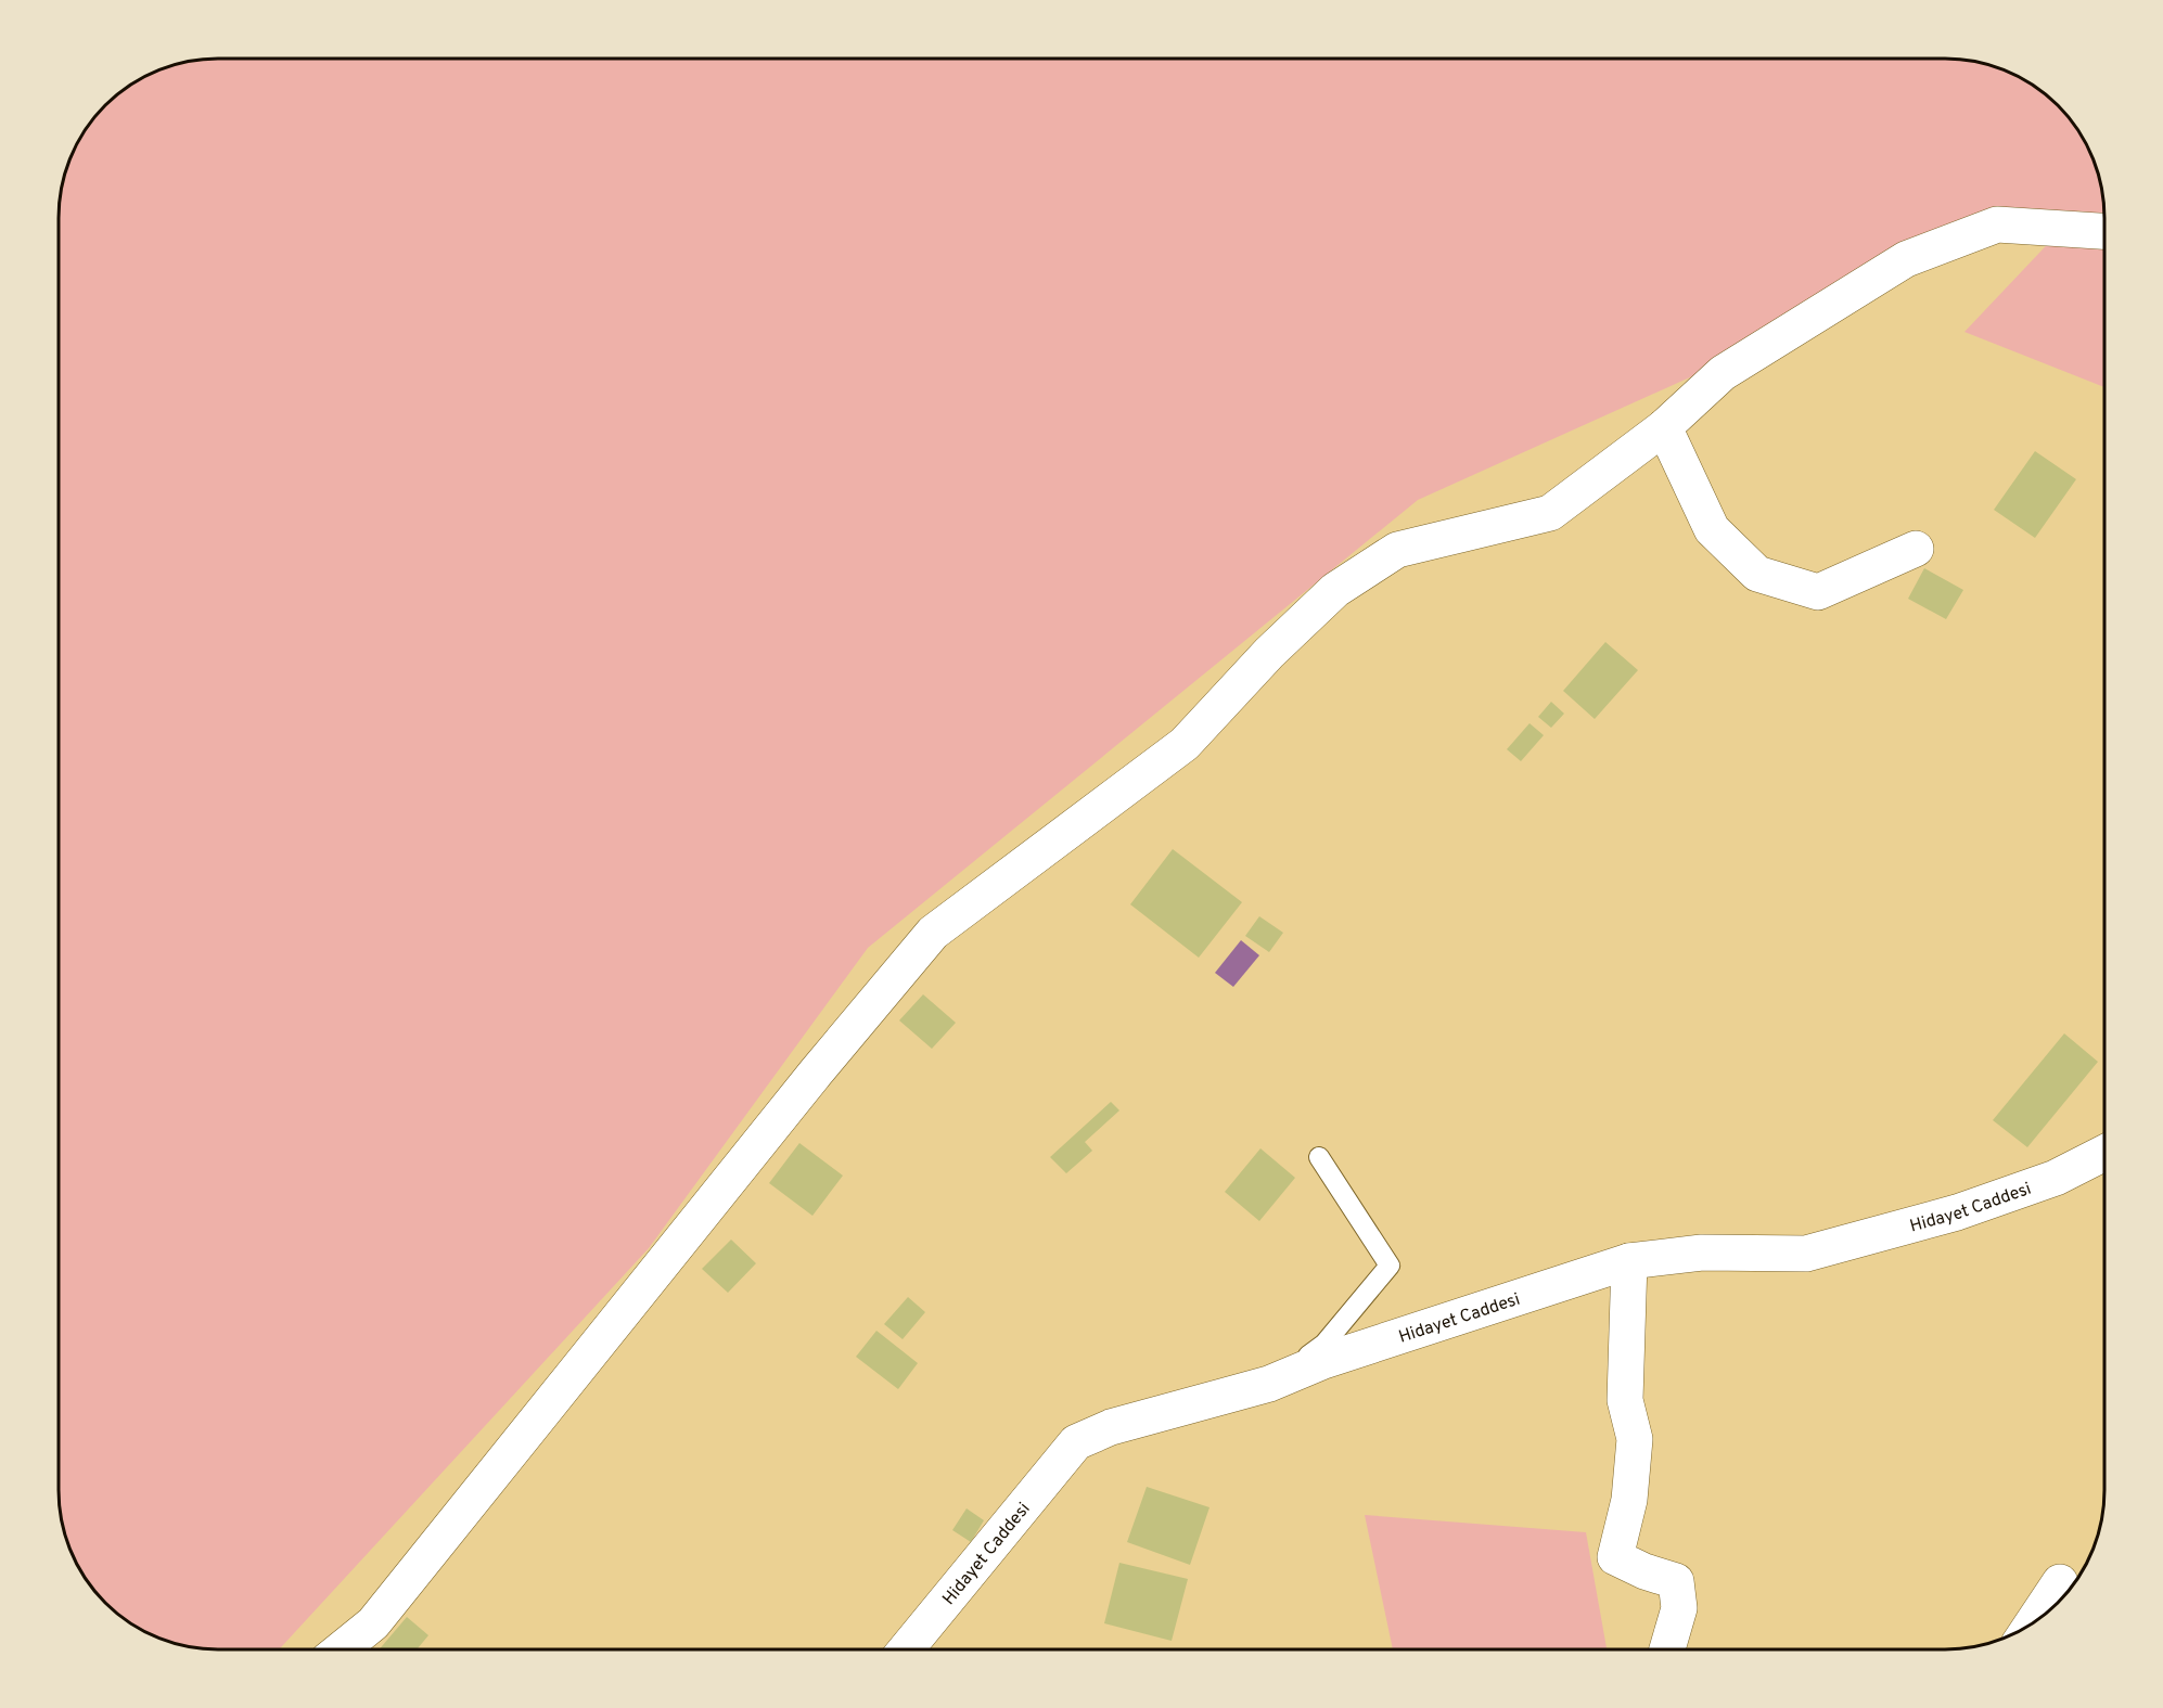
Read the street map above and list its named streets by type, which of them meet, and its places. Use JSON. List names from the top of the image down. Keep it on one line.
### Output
{"streets":{"street":["Hidayet Caddesi"]}}
